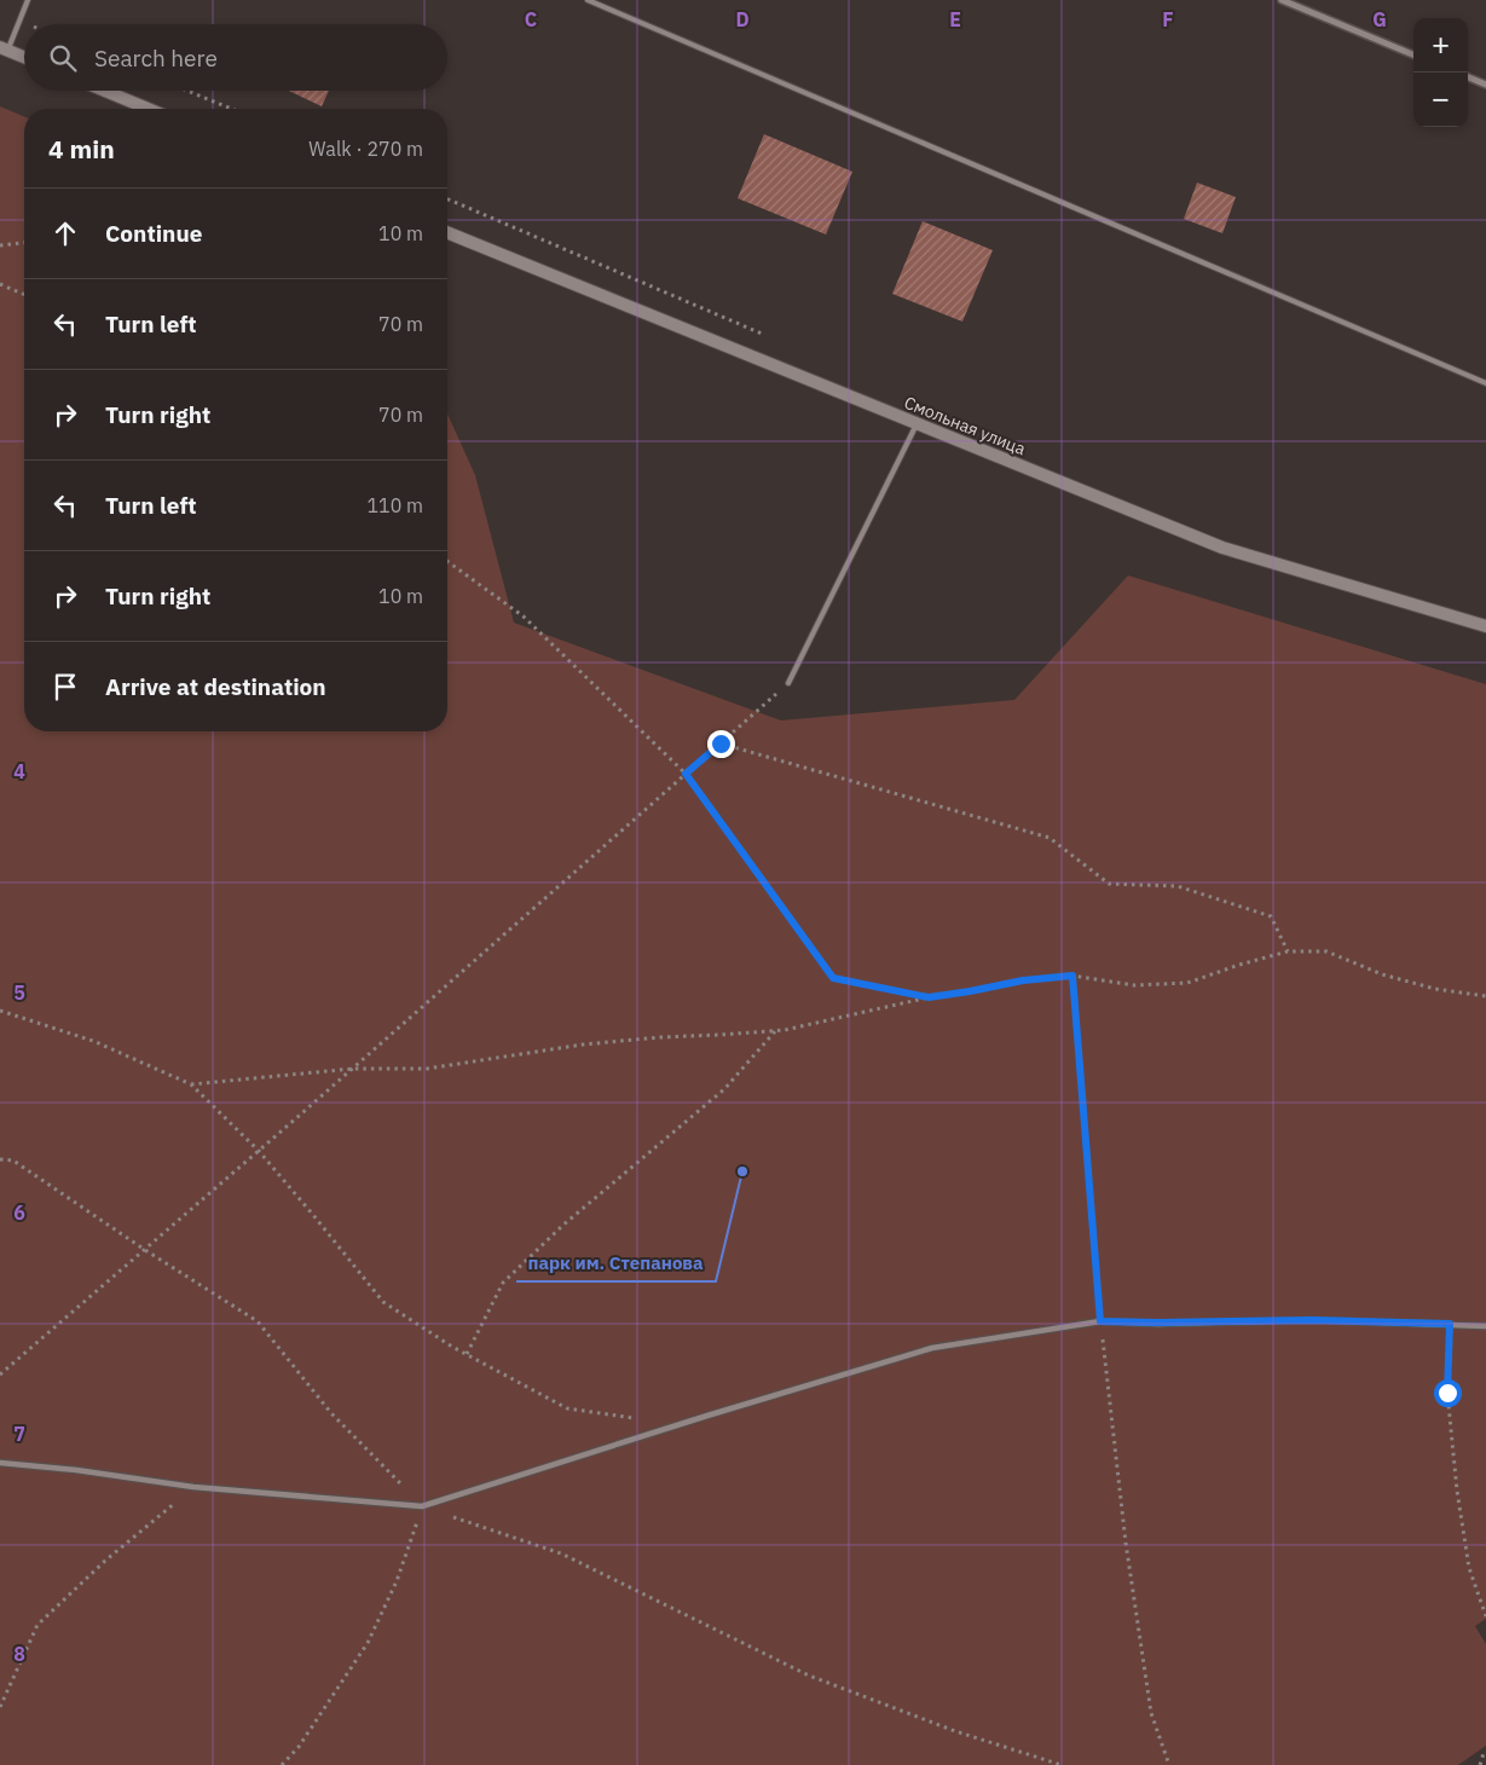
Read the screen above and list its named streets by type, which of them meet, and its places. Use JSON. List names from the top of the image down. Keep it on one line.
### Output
{"streets":{"main road":["Смольная улица"]},"places":["парк им. Степанова"],"page":{"map_buttons":["+","−"],"search":"Search here","heading":["4 min","Walk · 270 m"],"list":[["Continue","10 m"],["Turn left","70 m"],["Turn right","70 m"],["Turn left","110 m"],["Turn right","10 m"],"Arrive at destination"]},"grid":{"columns":["C","D","E","F","G"],"rows":["4","5","6","7","8"]}}
